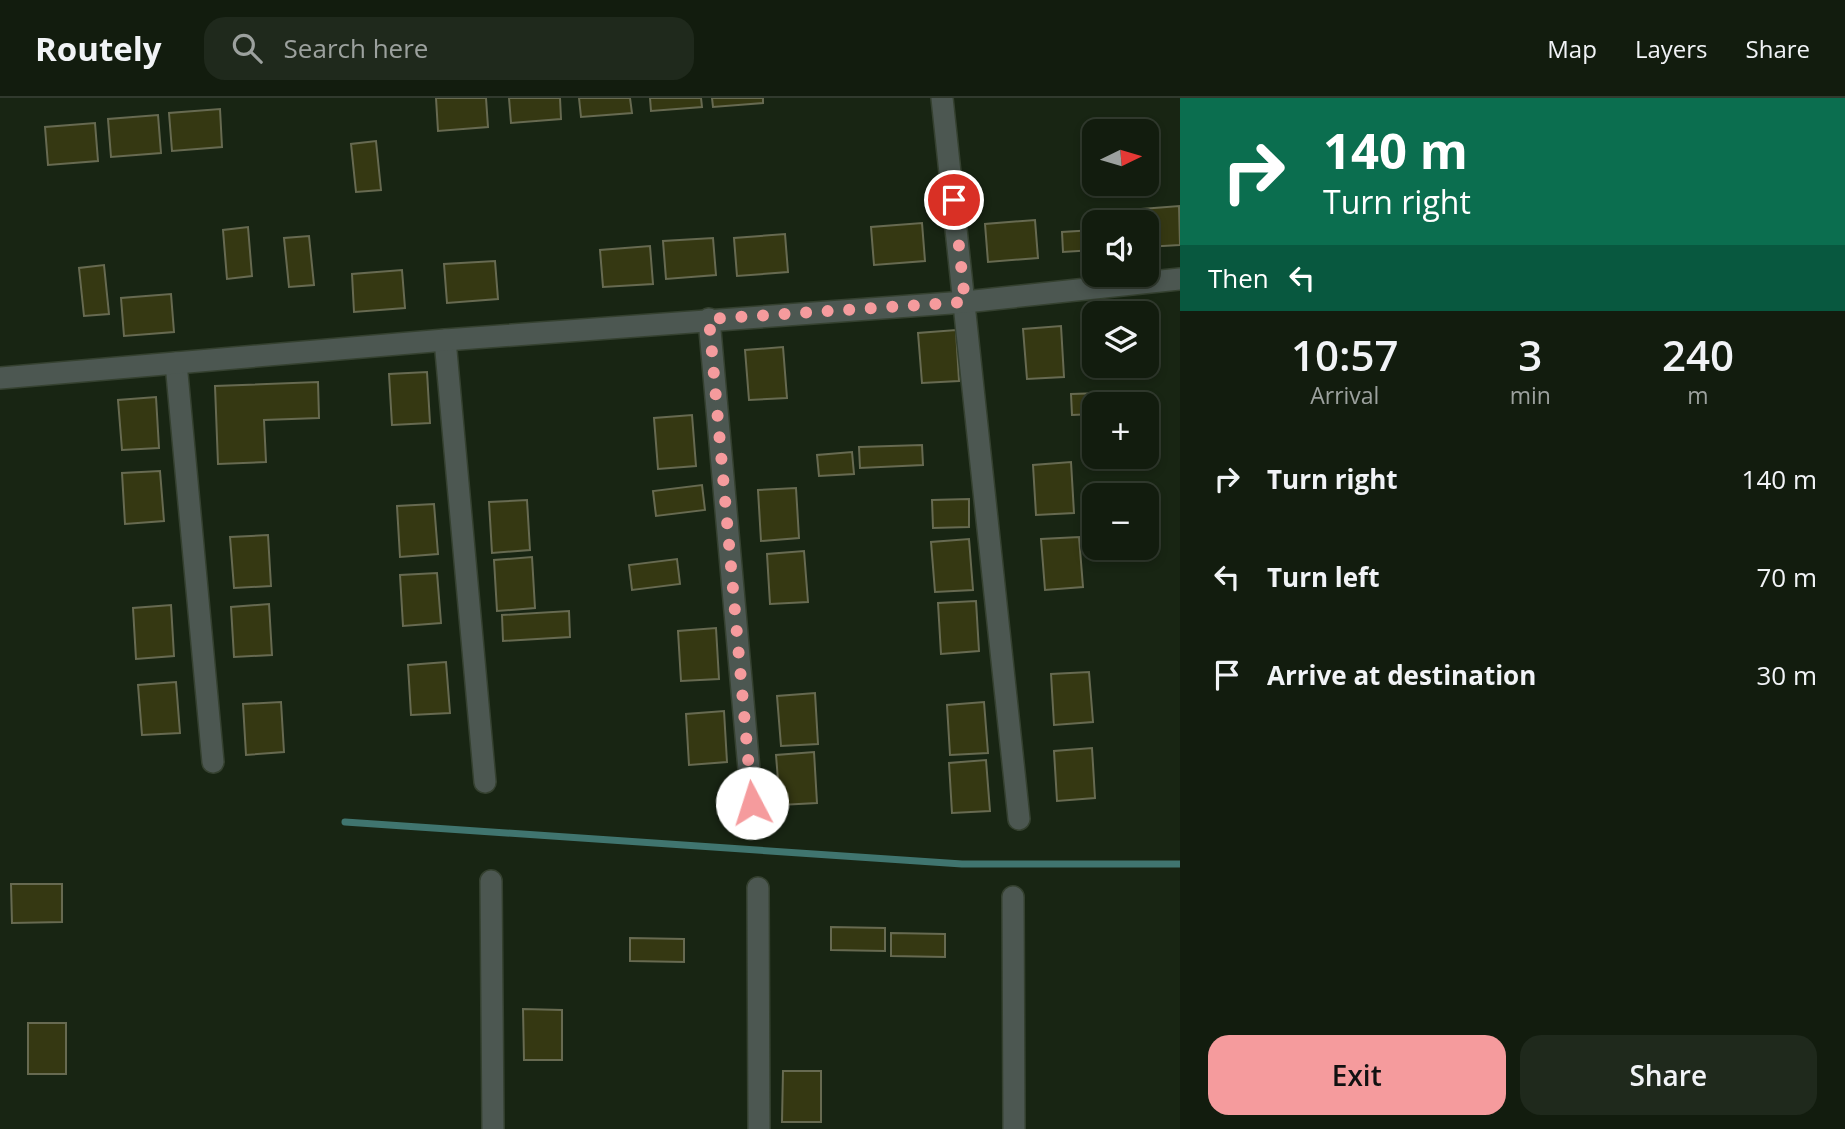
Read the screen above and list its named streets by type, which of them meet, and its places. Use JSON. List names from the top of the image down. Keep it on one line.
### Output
{"north":"right","page":{"header":"Routely","search":"Search here","nav":["Map","Layers","Share"],"turn":["140 m","Turn right"],"map_buttons":["+","−"],"then":"Then","eta":["10:57","Arrival","3","min","240","m"],"list":[{"name":"Turn right","value":"140 m"},{"name":"Turn left","value":"70 m"},{"name":"Arrive at destination","value":"30 m"}],"buttons":["Exit","Share"]}}
